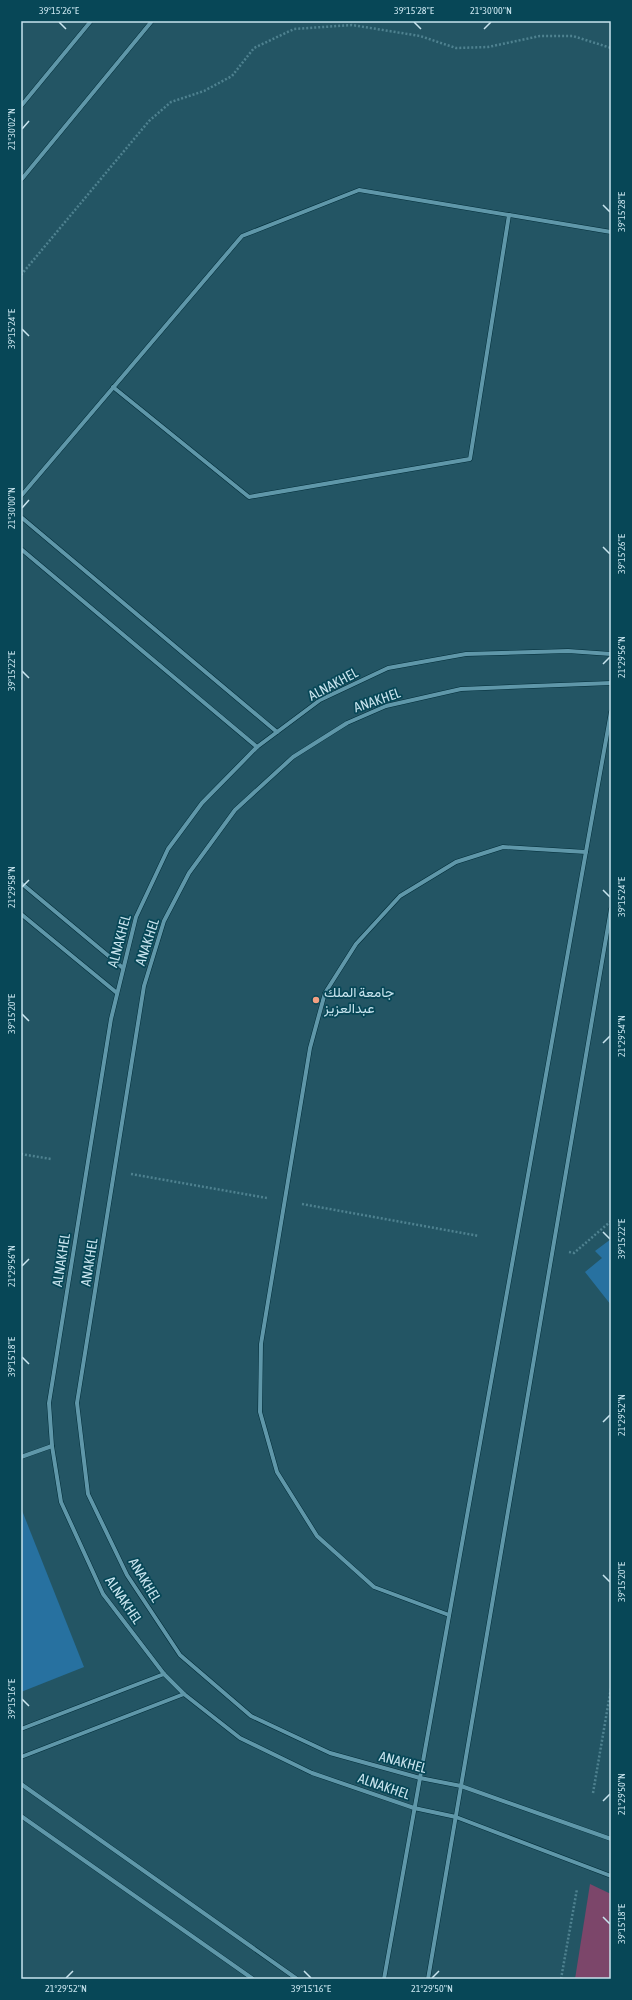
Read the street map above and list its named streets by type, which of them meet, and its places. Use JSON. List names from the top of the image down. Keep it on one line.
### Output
{"streets":{"street":["ALNAKHEL","ANAKHEL"]},"places":["جامعة الملك عبدالعزيز"],"coordinates":["39°15'26\"E","39°15'28\"E","21°30'00\"N","21°30'02\"N","39°15'24\"E","21°29'56\"N","39°15'22\"E","21°29'58\"N","39°15'20\"E","21°29'54\"N","39°15'18\"E","21°29'52\"N","39°15'16\"E","21°29'50\"N"]}
